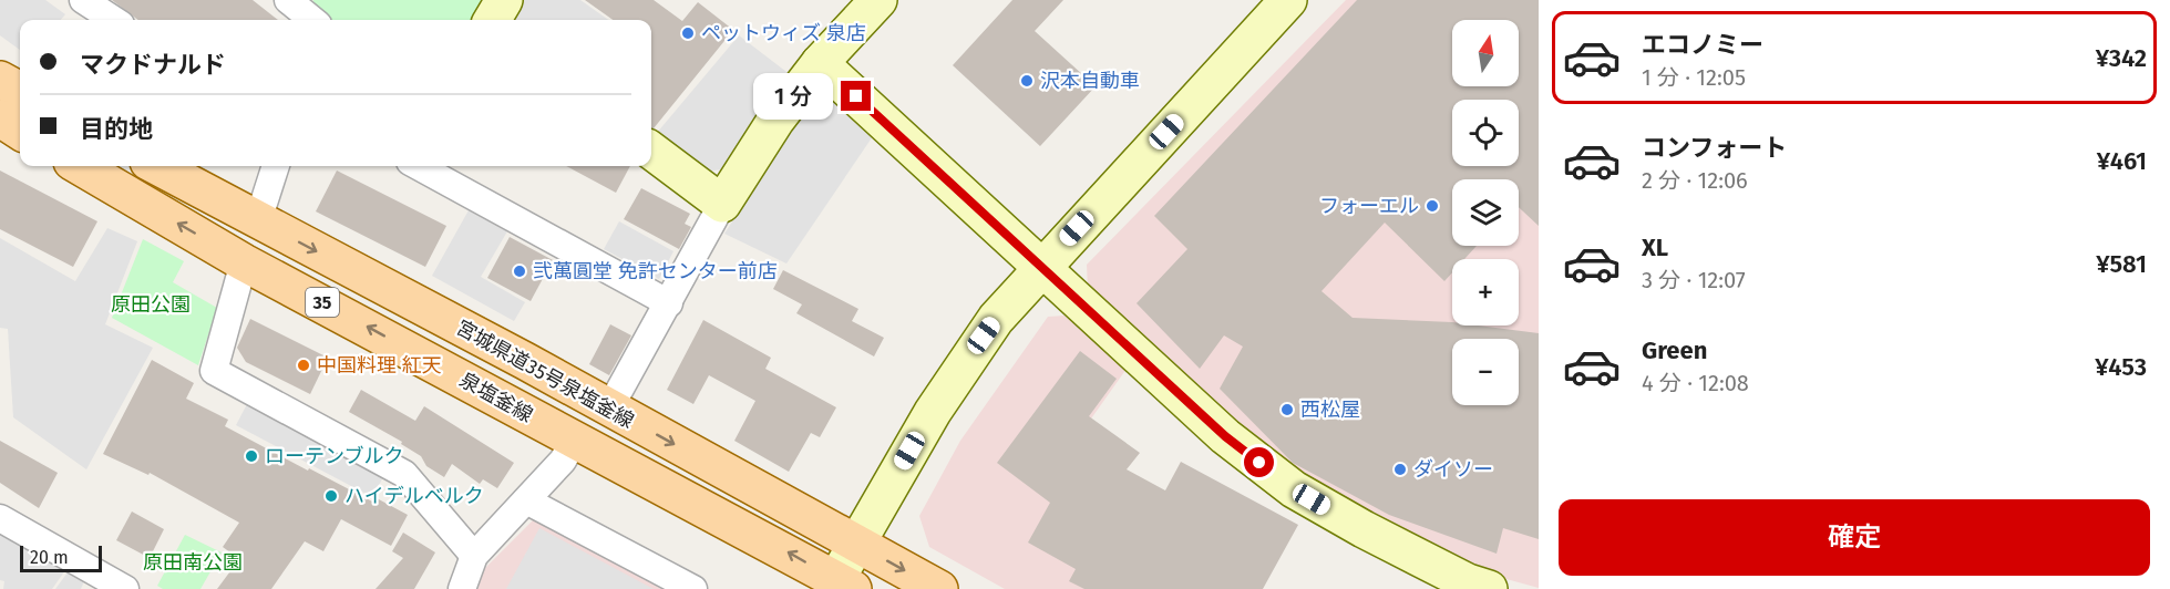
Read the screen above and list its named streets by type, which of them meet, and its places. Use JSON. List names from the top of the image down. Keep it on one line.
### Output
{"streets":{"main road":["35","宮城県道35号泉塩釜線","泉塩釜線"]},"one_way":["宮城県道35号泉塩釜線","泉塩釜線"],"parks":["原田公園","原田南公園"],"places":["ペットウィズ 泉店","沢本自動車","フォーエル","弐萬圓堂 免許センター前店","中国料理 紅天","西松屋","ローテンブルク","ダイソー","ハイデルベルク"],"scale_bar":"20 m","north":"top","page":{"list":[{"name":"エコノミー","note":"1 分 · 12:05","value":"¥342"},{"name":"コンフォート","note":"2 分 · 12:06","value":"¥461"},{"name":"XL","note":"3 分 · 12:07","value":"¥581"},{"name":"Green","note":"4 分 · 12:08","value":"¥453"}],"map_buttons":["+","−"],"banner":["マクドナルド","目的地"],"bubble":"1 分","buttons":"確定","scale":"20 m"}}
